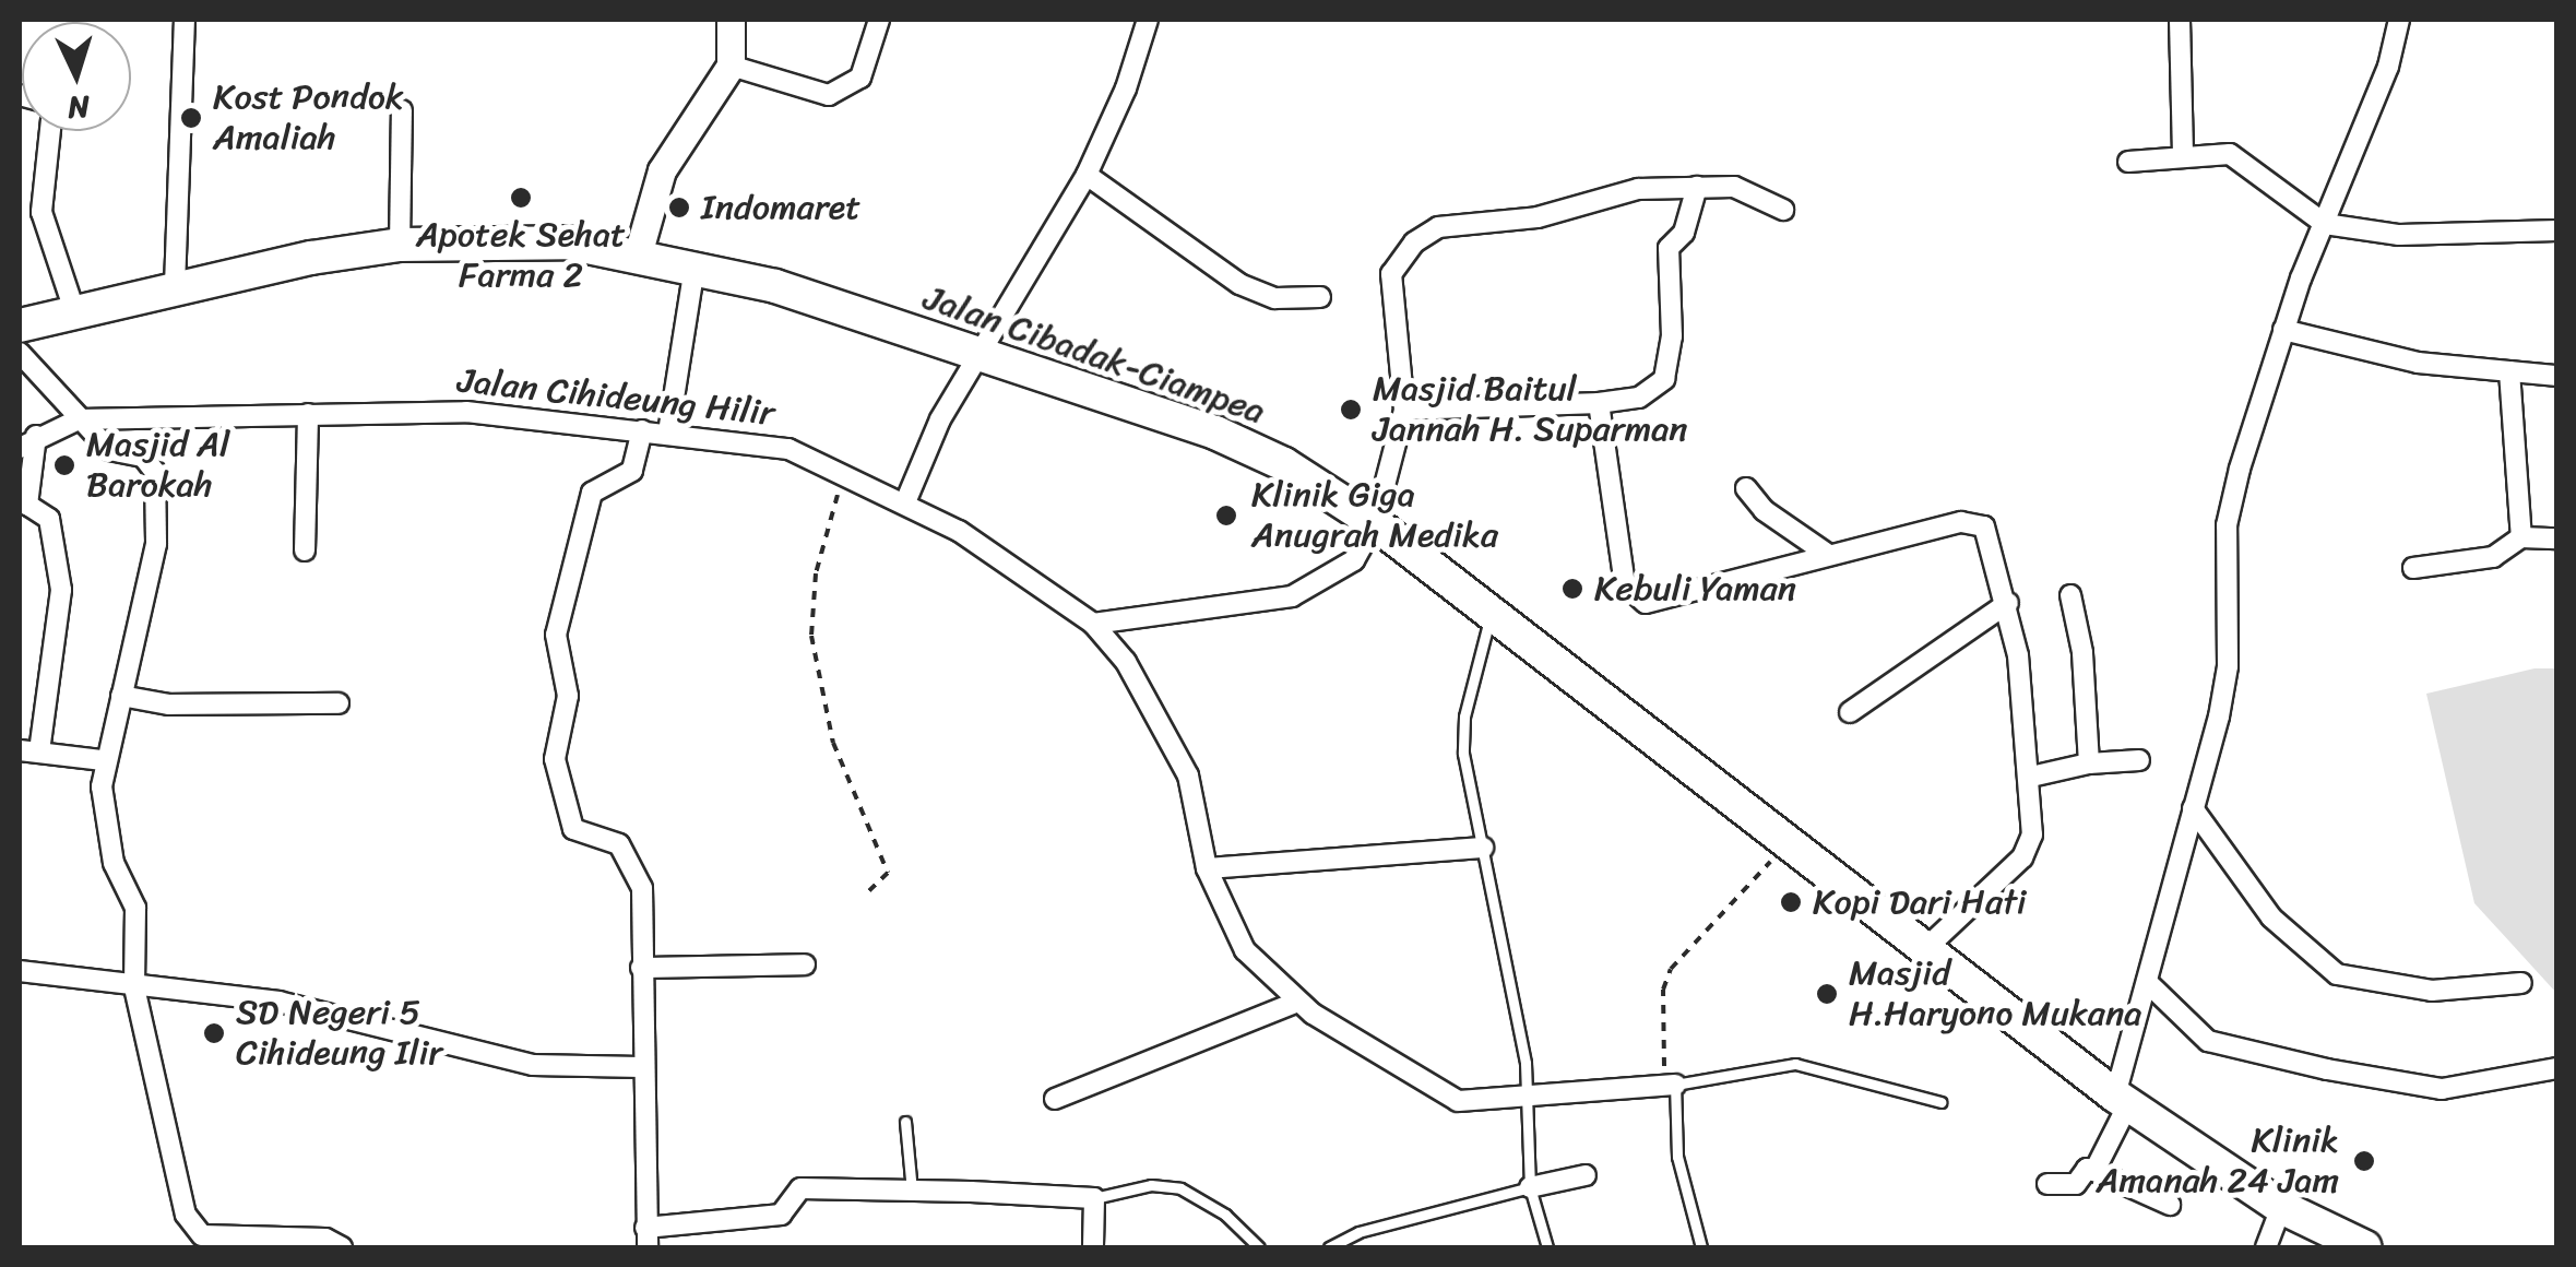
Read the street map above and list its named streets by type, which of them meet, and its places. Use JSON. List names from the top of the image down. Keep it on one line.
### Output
{"streets":{"highway":["Jalan Cibadak-Ciampea"],"street":["Jalan Cihideung Hilir"]},"places":["Kost Pondok Amaliah","Apotek Sehat Farma 2","Indomaret","Masjid Baitul Jannah H. Suparman","Masjid Al Barokah","Klinik Giga Anugrah Medika","Kebuli Yaman","Kopi Dari Hati","Masjid H.Haryono Mukana","SD Negeri 5 Cihideung Ilir","Klinik Amanah 24 Jam"],"north":"bottom"}
